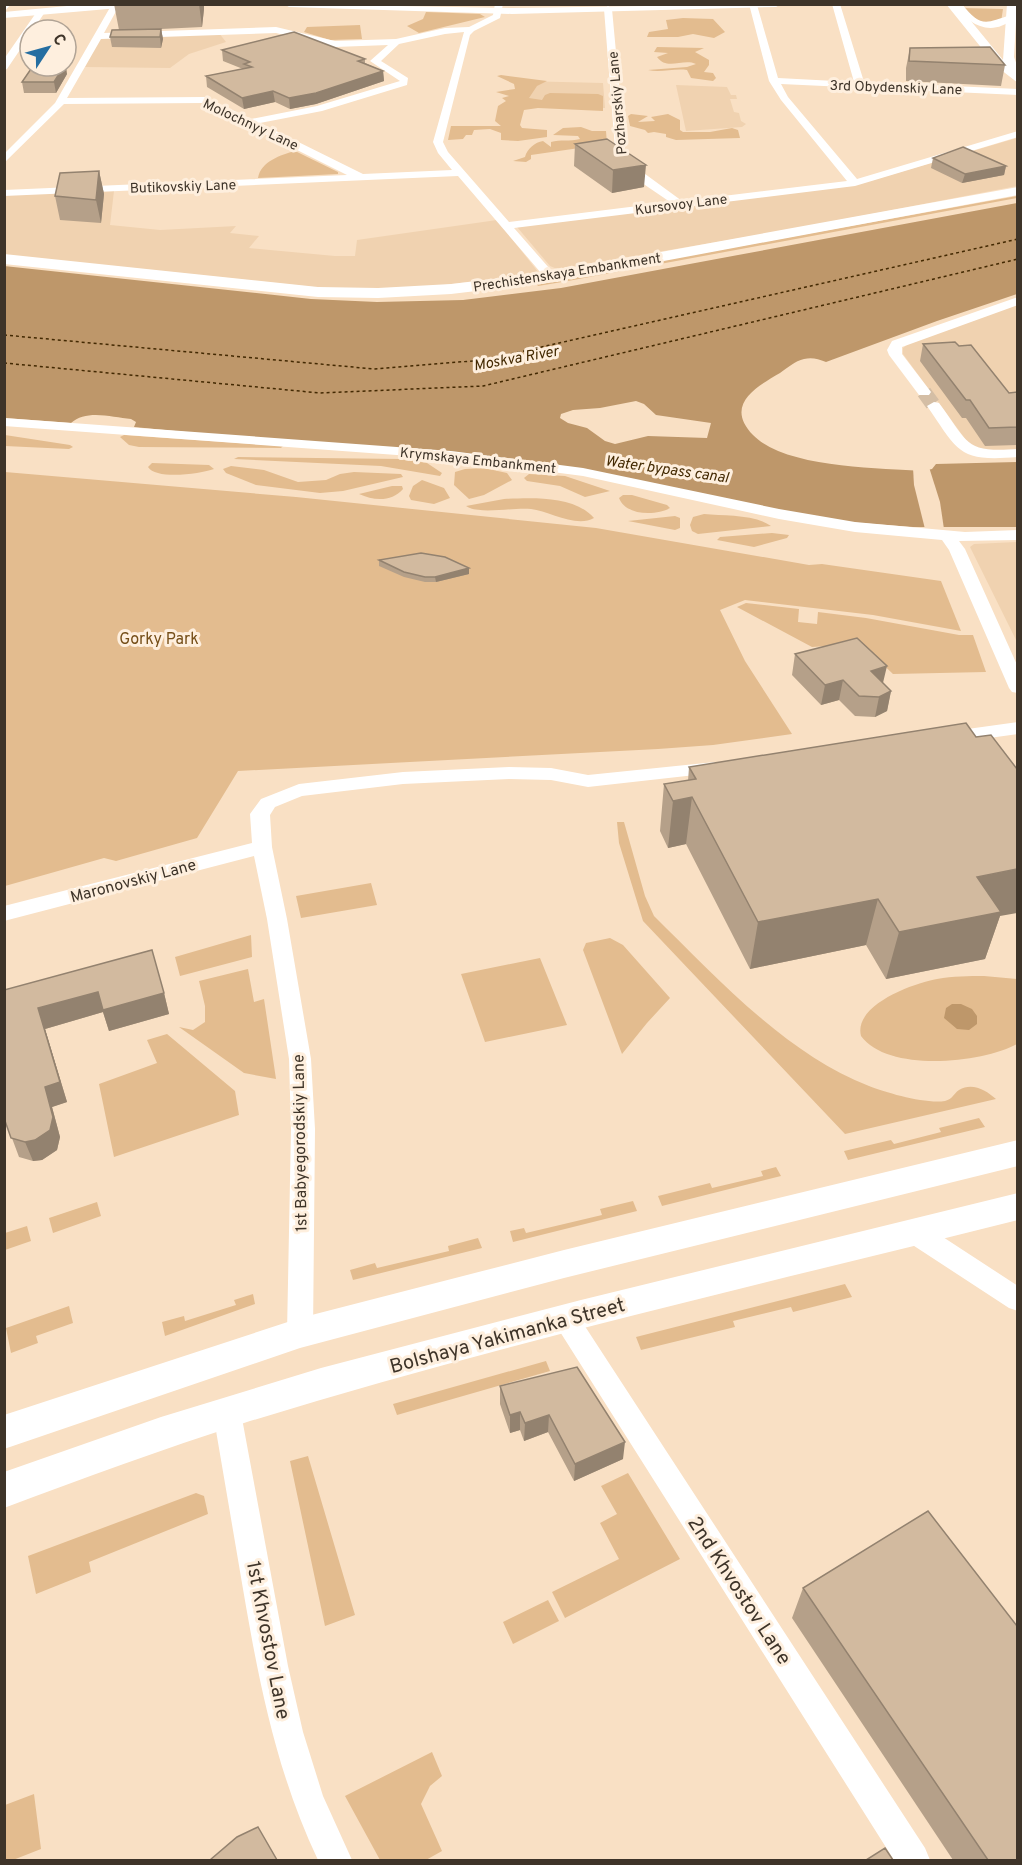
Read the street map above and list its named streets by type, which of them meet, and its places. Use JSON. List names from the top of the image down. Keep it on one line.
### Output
{"streets":{"main road":["Prechistenskaya Embankment","Bolshaya Yakimanka Street"],"street":["3rd Obydenskiy Lane","Pozharskiy Lane","Molochnyy Lane","Butikovskiy Lane","Kursovoy Lane","Krymskaya Embankment","Maronovskiy Lane","1st Babyegorodskiy Lane","2nd Khvostov Lane","1st Khvostov Lane"]},"crossings":[["Pozharskiy Lane","Kursovoy Lane"],["Molochnyy Lane","Butikovskiy Lane"],["Maronovskiy Lane","1st Babyegorodskiy Lane"],["Bolshaya Yakimanka Street","2nd Khvostov Lane"],["Bolshaya Yakimanka Street","1st Khvostov Lane"]],"water":["Moskva River","Water bypass canal"],"parks":["Gorky Park"],"north":"top right"}
